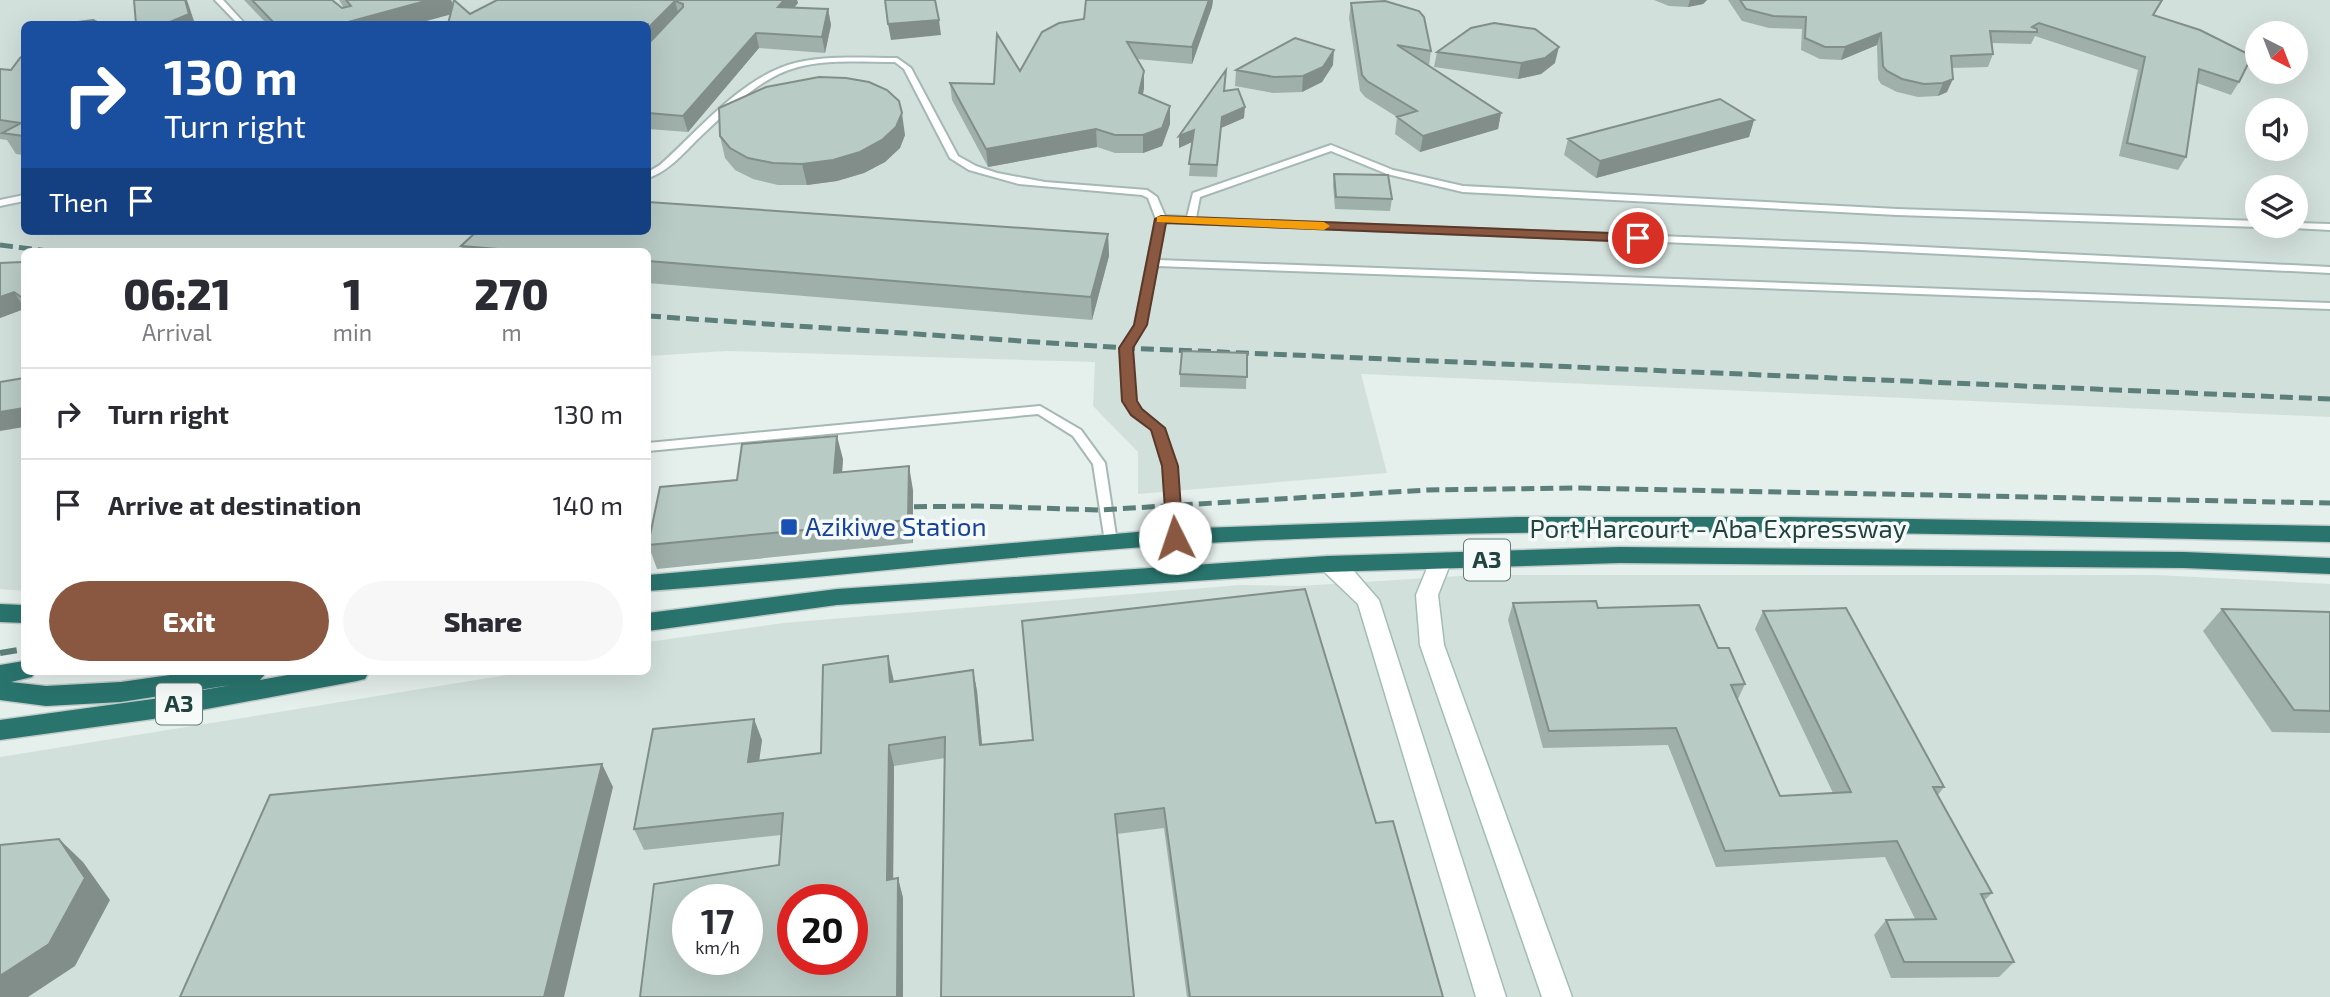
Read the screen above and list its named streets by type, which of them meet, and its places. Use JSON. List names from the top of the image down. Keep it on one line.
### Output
{"streets":{"highway":["Port Harcourt - Aba Expressway","A3"]},"places":{"transit":["Azikiwe Station"]},"north":"bottom right","page":{"turn":["130 m","Turn right"],"then":"Then","eta":["06:21","Arrival","1","min","270","m"],"list":[{"name":"Turn right","value":"130 m"},{"name":"Arrive at destination","value":"140 m"}],"buttons":["Exit","Share"],"speed":"17 km/h","limit":"20"}}
